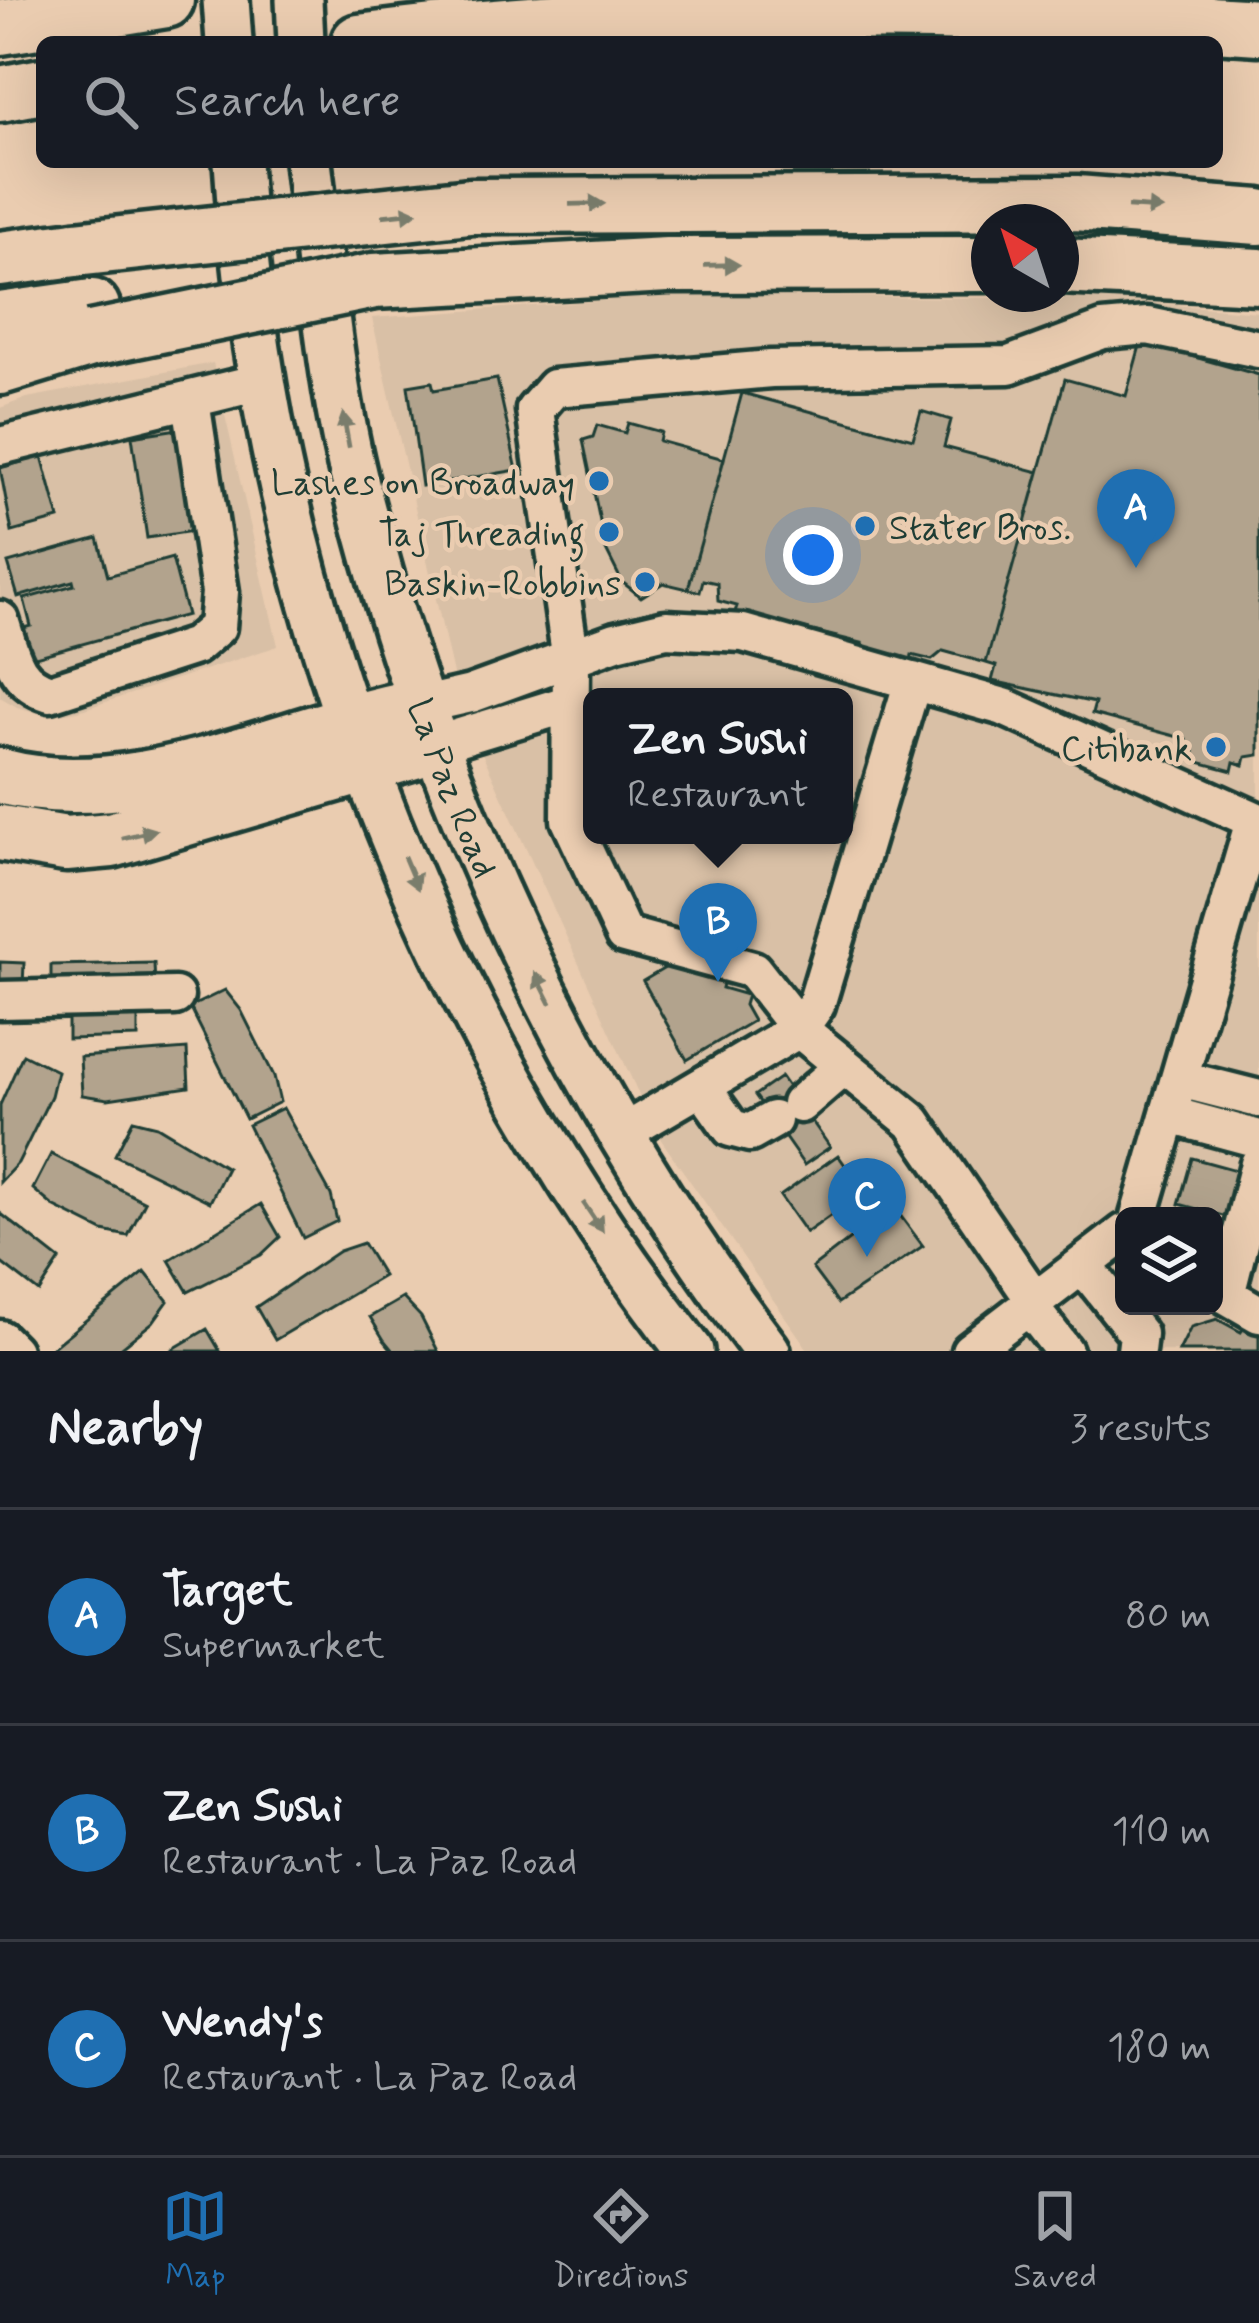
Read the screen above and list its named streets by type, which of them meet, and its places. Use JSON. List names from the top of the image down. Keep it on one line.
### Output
{"streets":{"main road":["La Paz Road"]},"places":["Lashes on Broadway","Stater Bros.","Taj Threading","Baskin-Robbins","Citibank"],"north":"top left","page":{"search":"Search here","pins":["A","B","C"],"popup":["Zen Sushi","Restaurant"],"heading":["Nearby","3 results"],"list":[{"mark":"A","name":"Target","note":"Supermarket","value":"80 m"},{"mark":"B","name":"Zen Sushi","note":"Restaurant · La Paz Road","value":"110 m"},{"mark":"C","name":"Wendy's","note":"Restaurant · La Paz Road","value":"180 m"}],"nav":["Map","Directions","Saved"]}}
